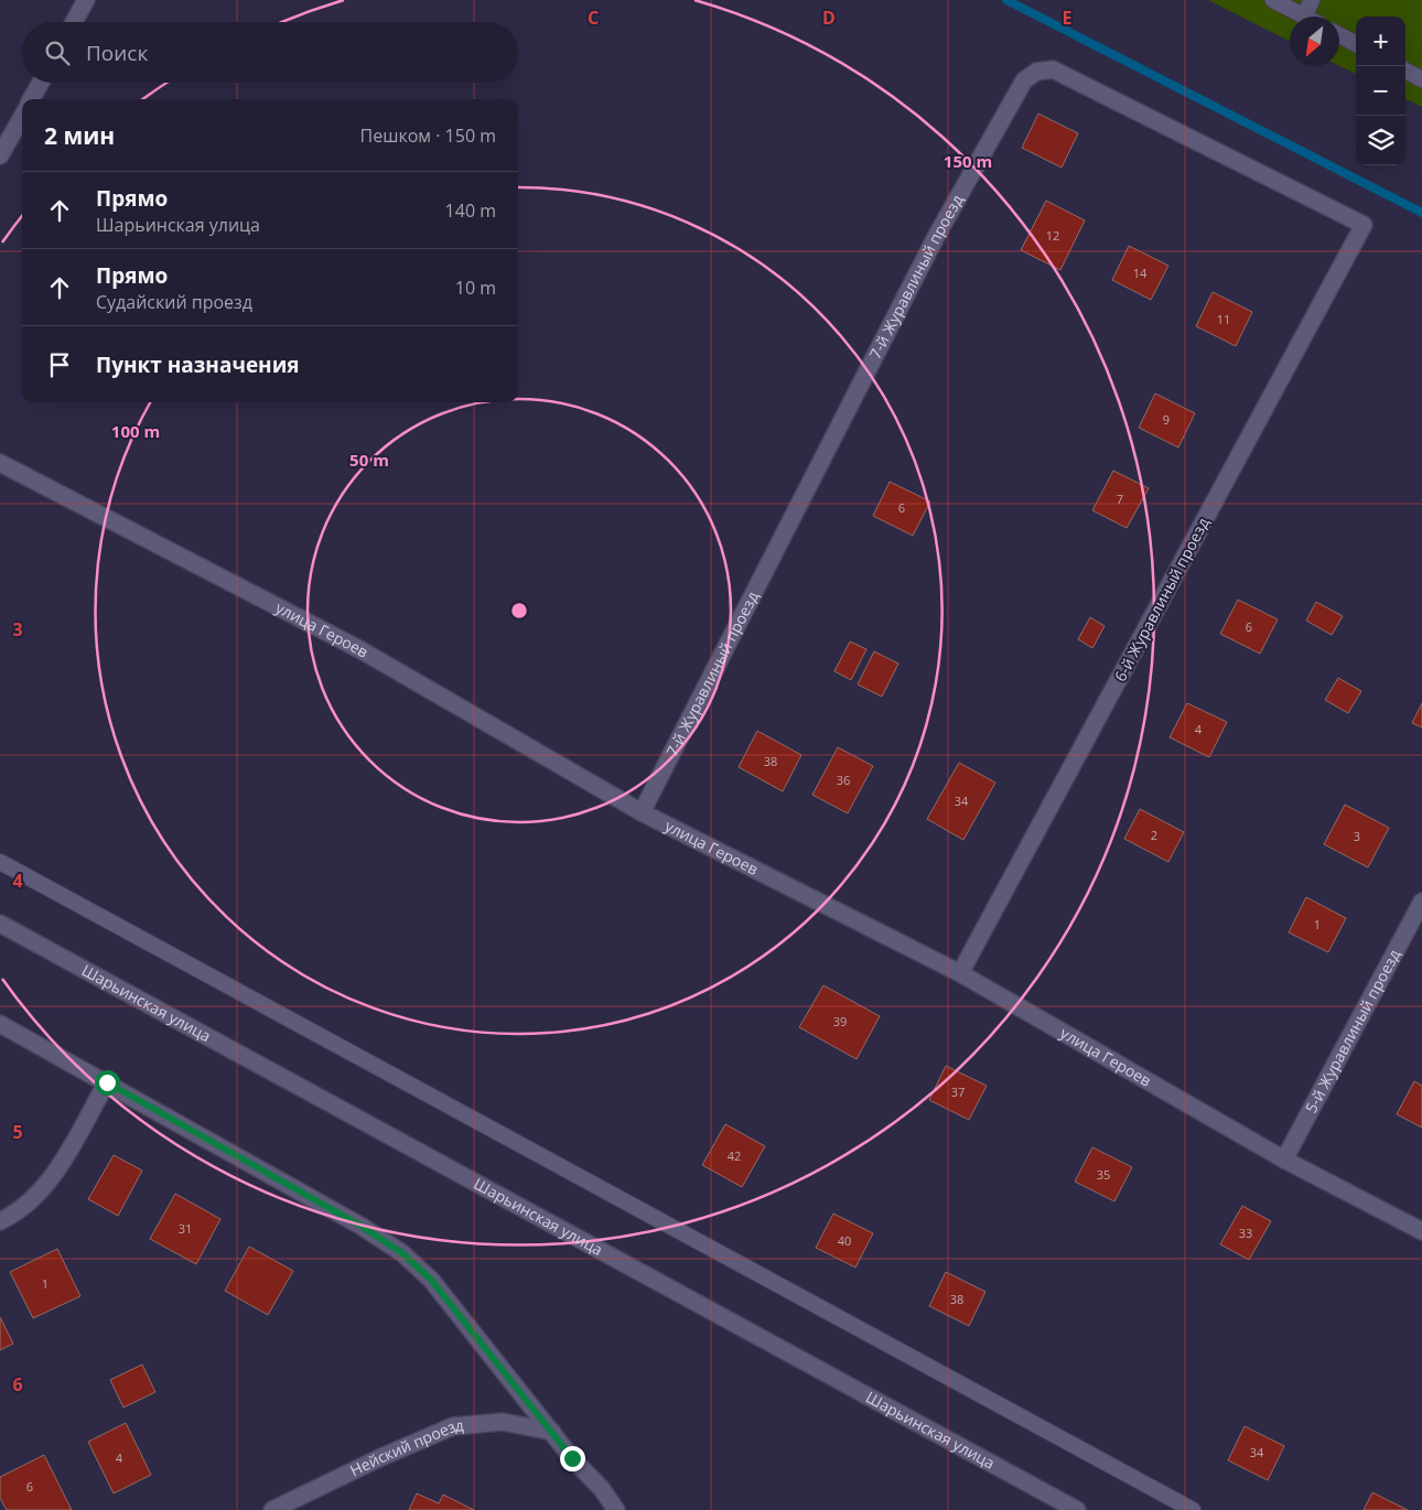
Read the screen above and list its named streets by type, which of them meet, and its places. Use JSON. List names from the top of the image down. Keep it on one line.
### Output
{"streets":{"street":["7-й Журавлиный проезд","6-й Журавлиный проезд","улица Героев","Шарьинская улица","5-й Журавлиный проезд","Нейский проезд"]},"crossings":[["7-й Журавлиный проезд","6-й Журавлиный проезд"],["7-й Журавлиный проезд","улица Героев"],["6-й Журавлиный проезд","улица Героев"],["улица Героев","5-й Журавлиный проезд"]],"house_numbers":["12","14","11","9","7","6","6","4","38","36","34","2","3","1","39","37","42","35","31","33","40","1","38","34","4","6"],"north":"bottom left","page":{"map_buttons":["+","−"],"search":"Поиск","heading":["2 мин","Пешком · 150 m"],"list":[["Прямо","Шарьинская улица","140 m"],["Прямо","Судайский проезд","10 m"],"Пункт назначения"]},"grid":{"columns":["C","D","E"],"rows":["3","4","5","6"]},"rings":["150 m","100 m","50 m"]}
